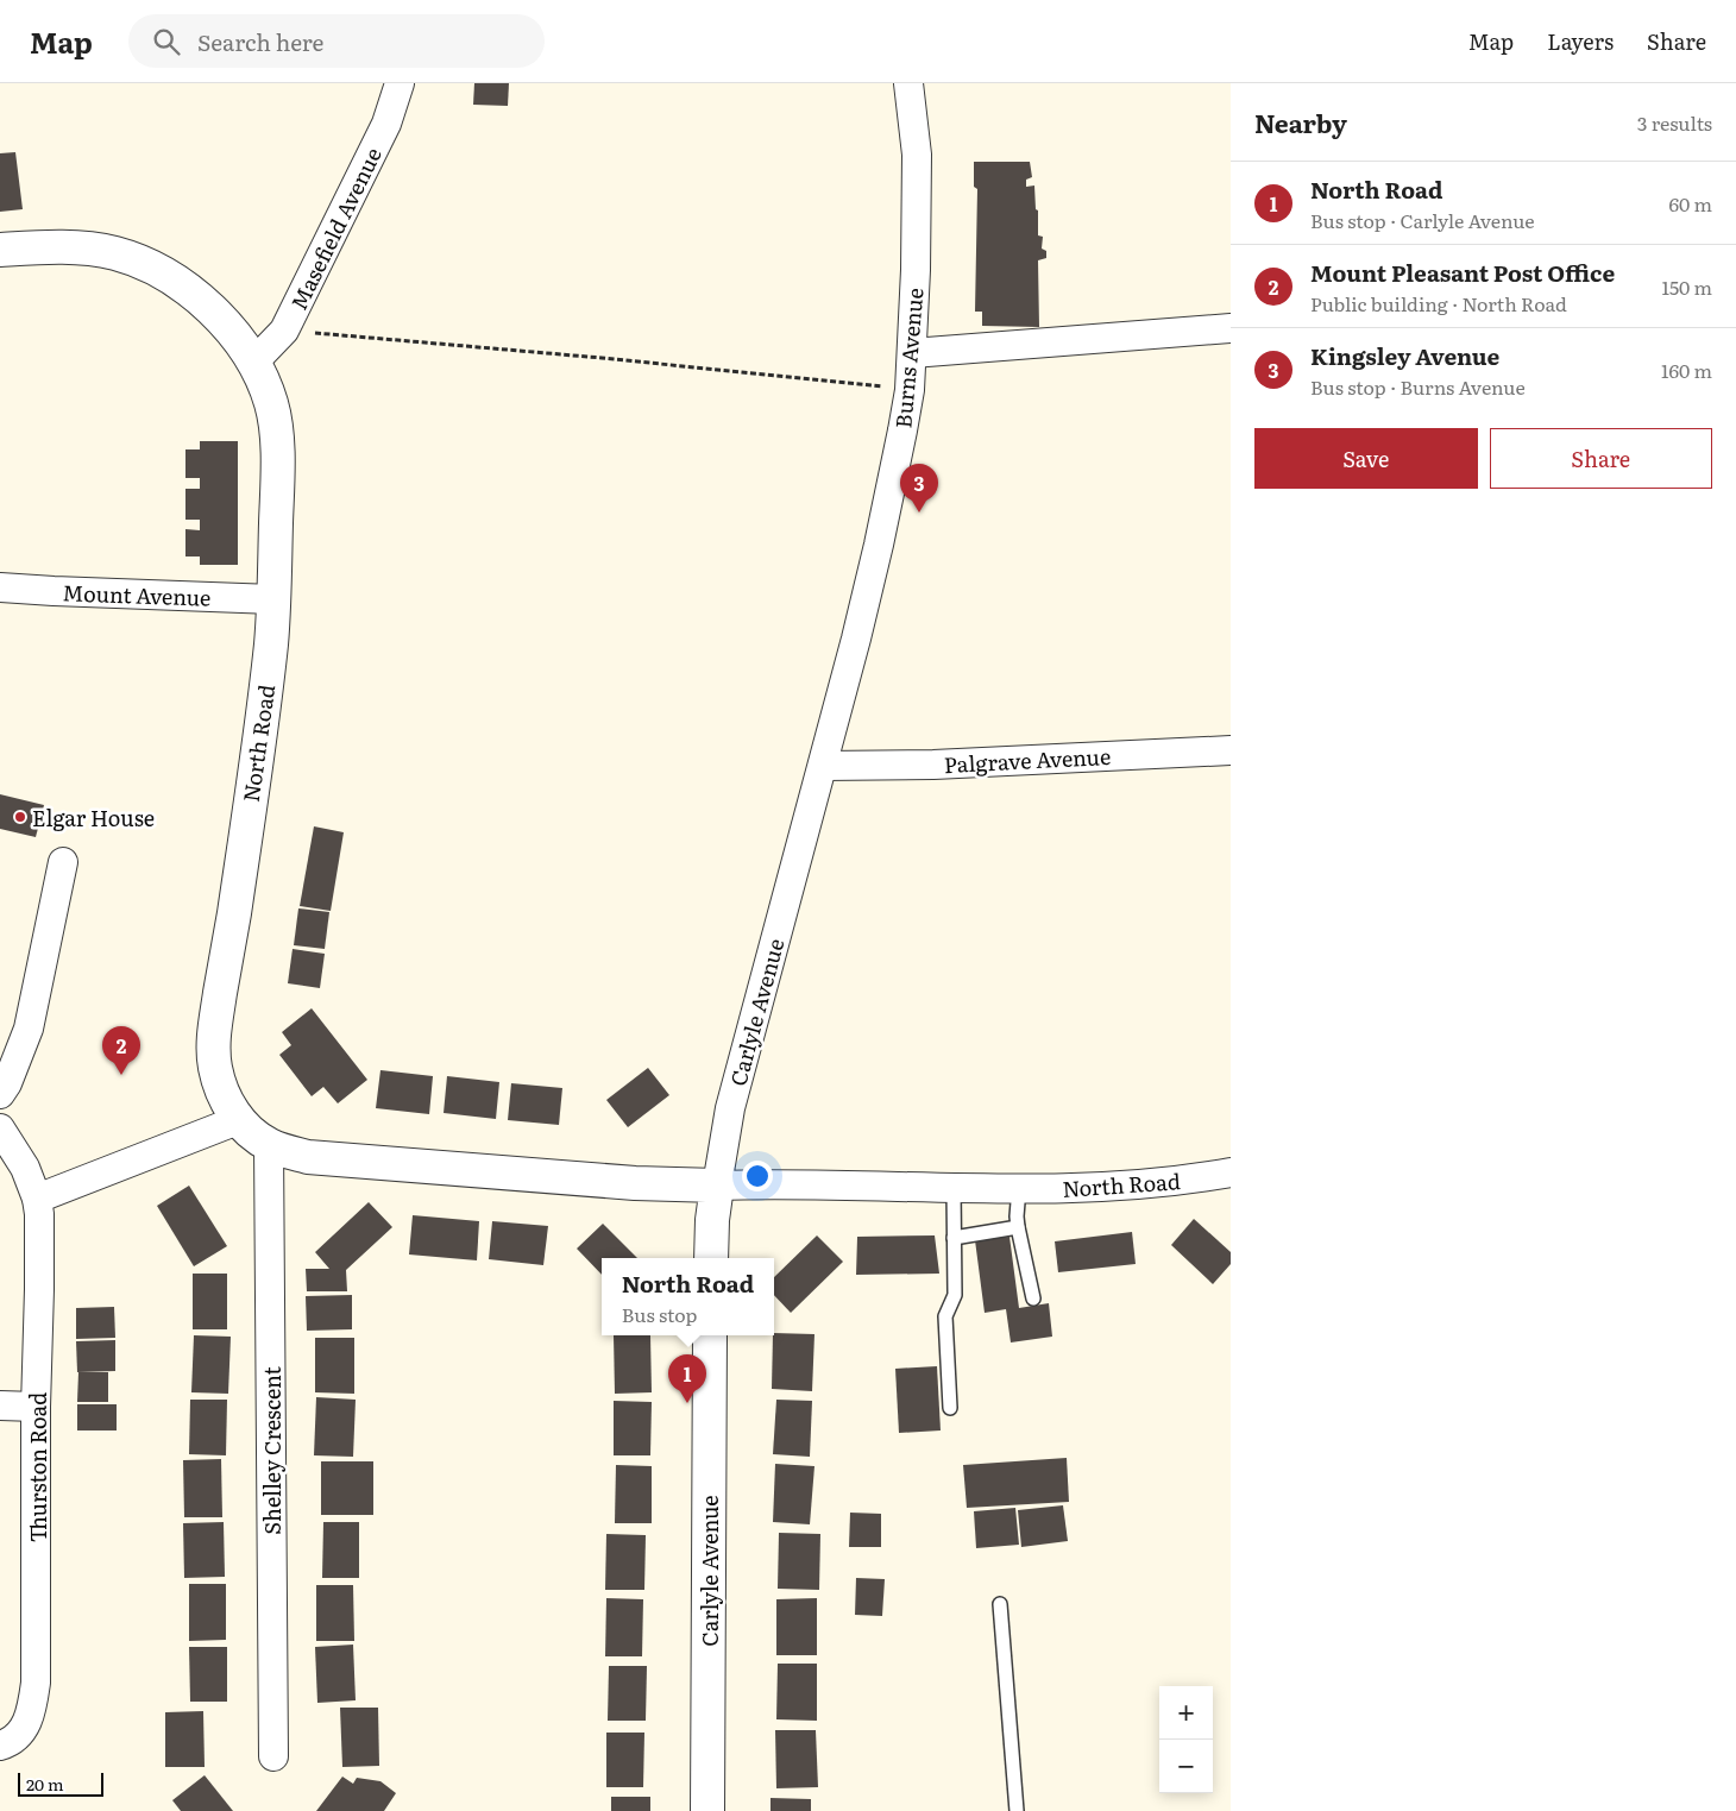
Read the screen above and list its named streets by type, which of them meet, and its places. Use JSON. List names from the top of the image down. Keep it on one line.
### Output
{"streets":{"street":["Masefield Avenue","Burns Avenue","Mount Avenue","North Road","Palgrave Avenue","Carlyle Avenue","Shelley Crescent","Thurston Road"]},"crossings":[["Masefield Avenue","North Road"],["Burns Avenue","Palgrave Avenue"],["Burns Avenue","Carlyle Avenue"],["Mount Avenue","North Road"],["North Road","Carlyle Avenue"],["North Road","Shelley Crescent"],["Palgrave Avenue","Carlyle Avenue"]],"places":["Elgar House"],"scale_bar":"20 m","page":{"header":"Map","search":"Search here","nav":["Map","Layers","Share"],"heading":["Nearby","3 results"],"list":[{"mark":"1","name":"North Road","note":"Bus stop · Carlyle Avenue","value":"60 m"},{"mark":"2","name":"Mount Pleasant Post Office","note":"Public building · North Road","value":"150 m"},{"mark":"3","name":"Kingsley Avenue","note":"Bus stop · Burns Avenue","value":"160 m"}],"buttons":["Save","Share"],"pins":["3","2","1"],"popup":["North Road","Bus stop"],"map_buttons":["+","−"],"scale":"20 m"}}
